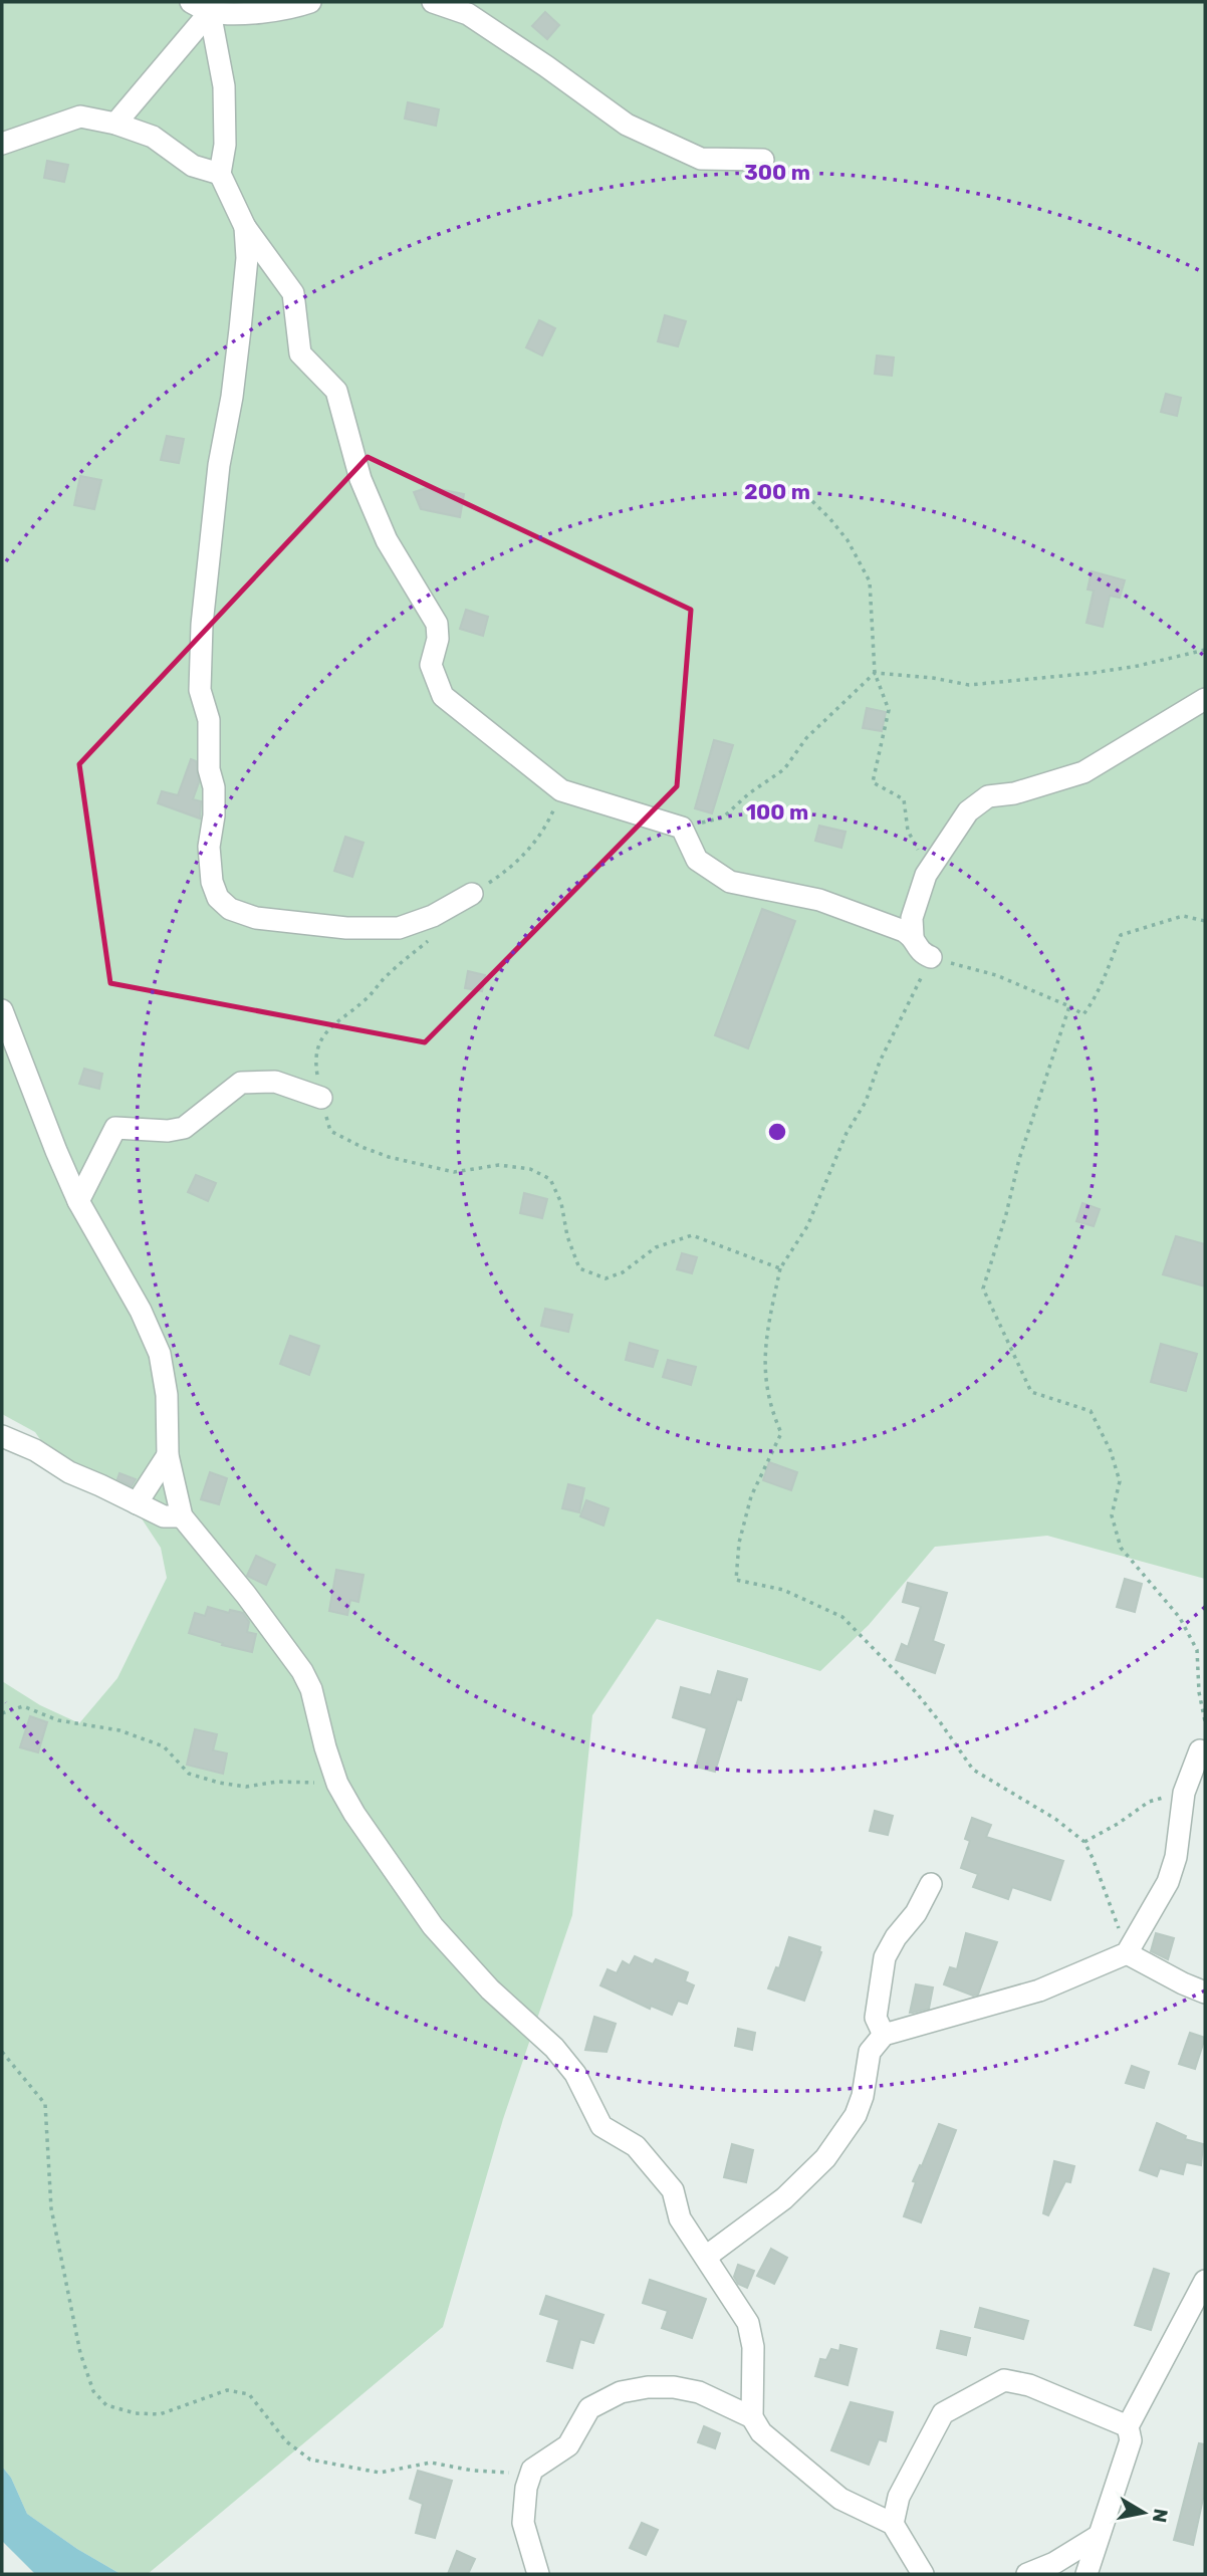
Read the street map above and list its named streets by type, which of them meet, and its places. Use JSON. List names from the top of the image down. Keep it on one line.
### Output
{"north":"right","rings":["300 m","200 m","100 m"]}
